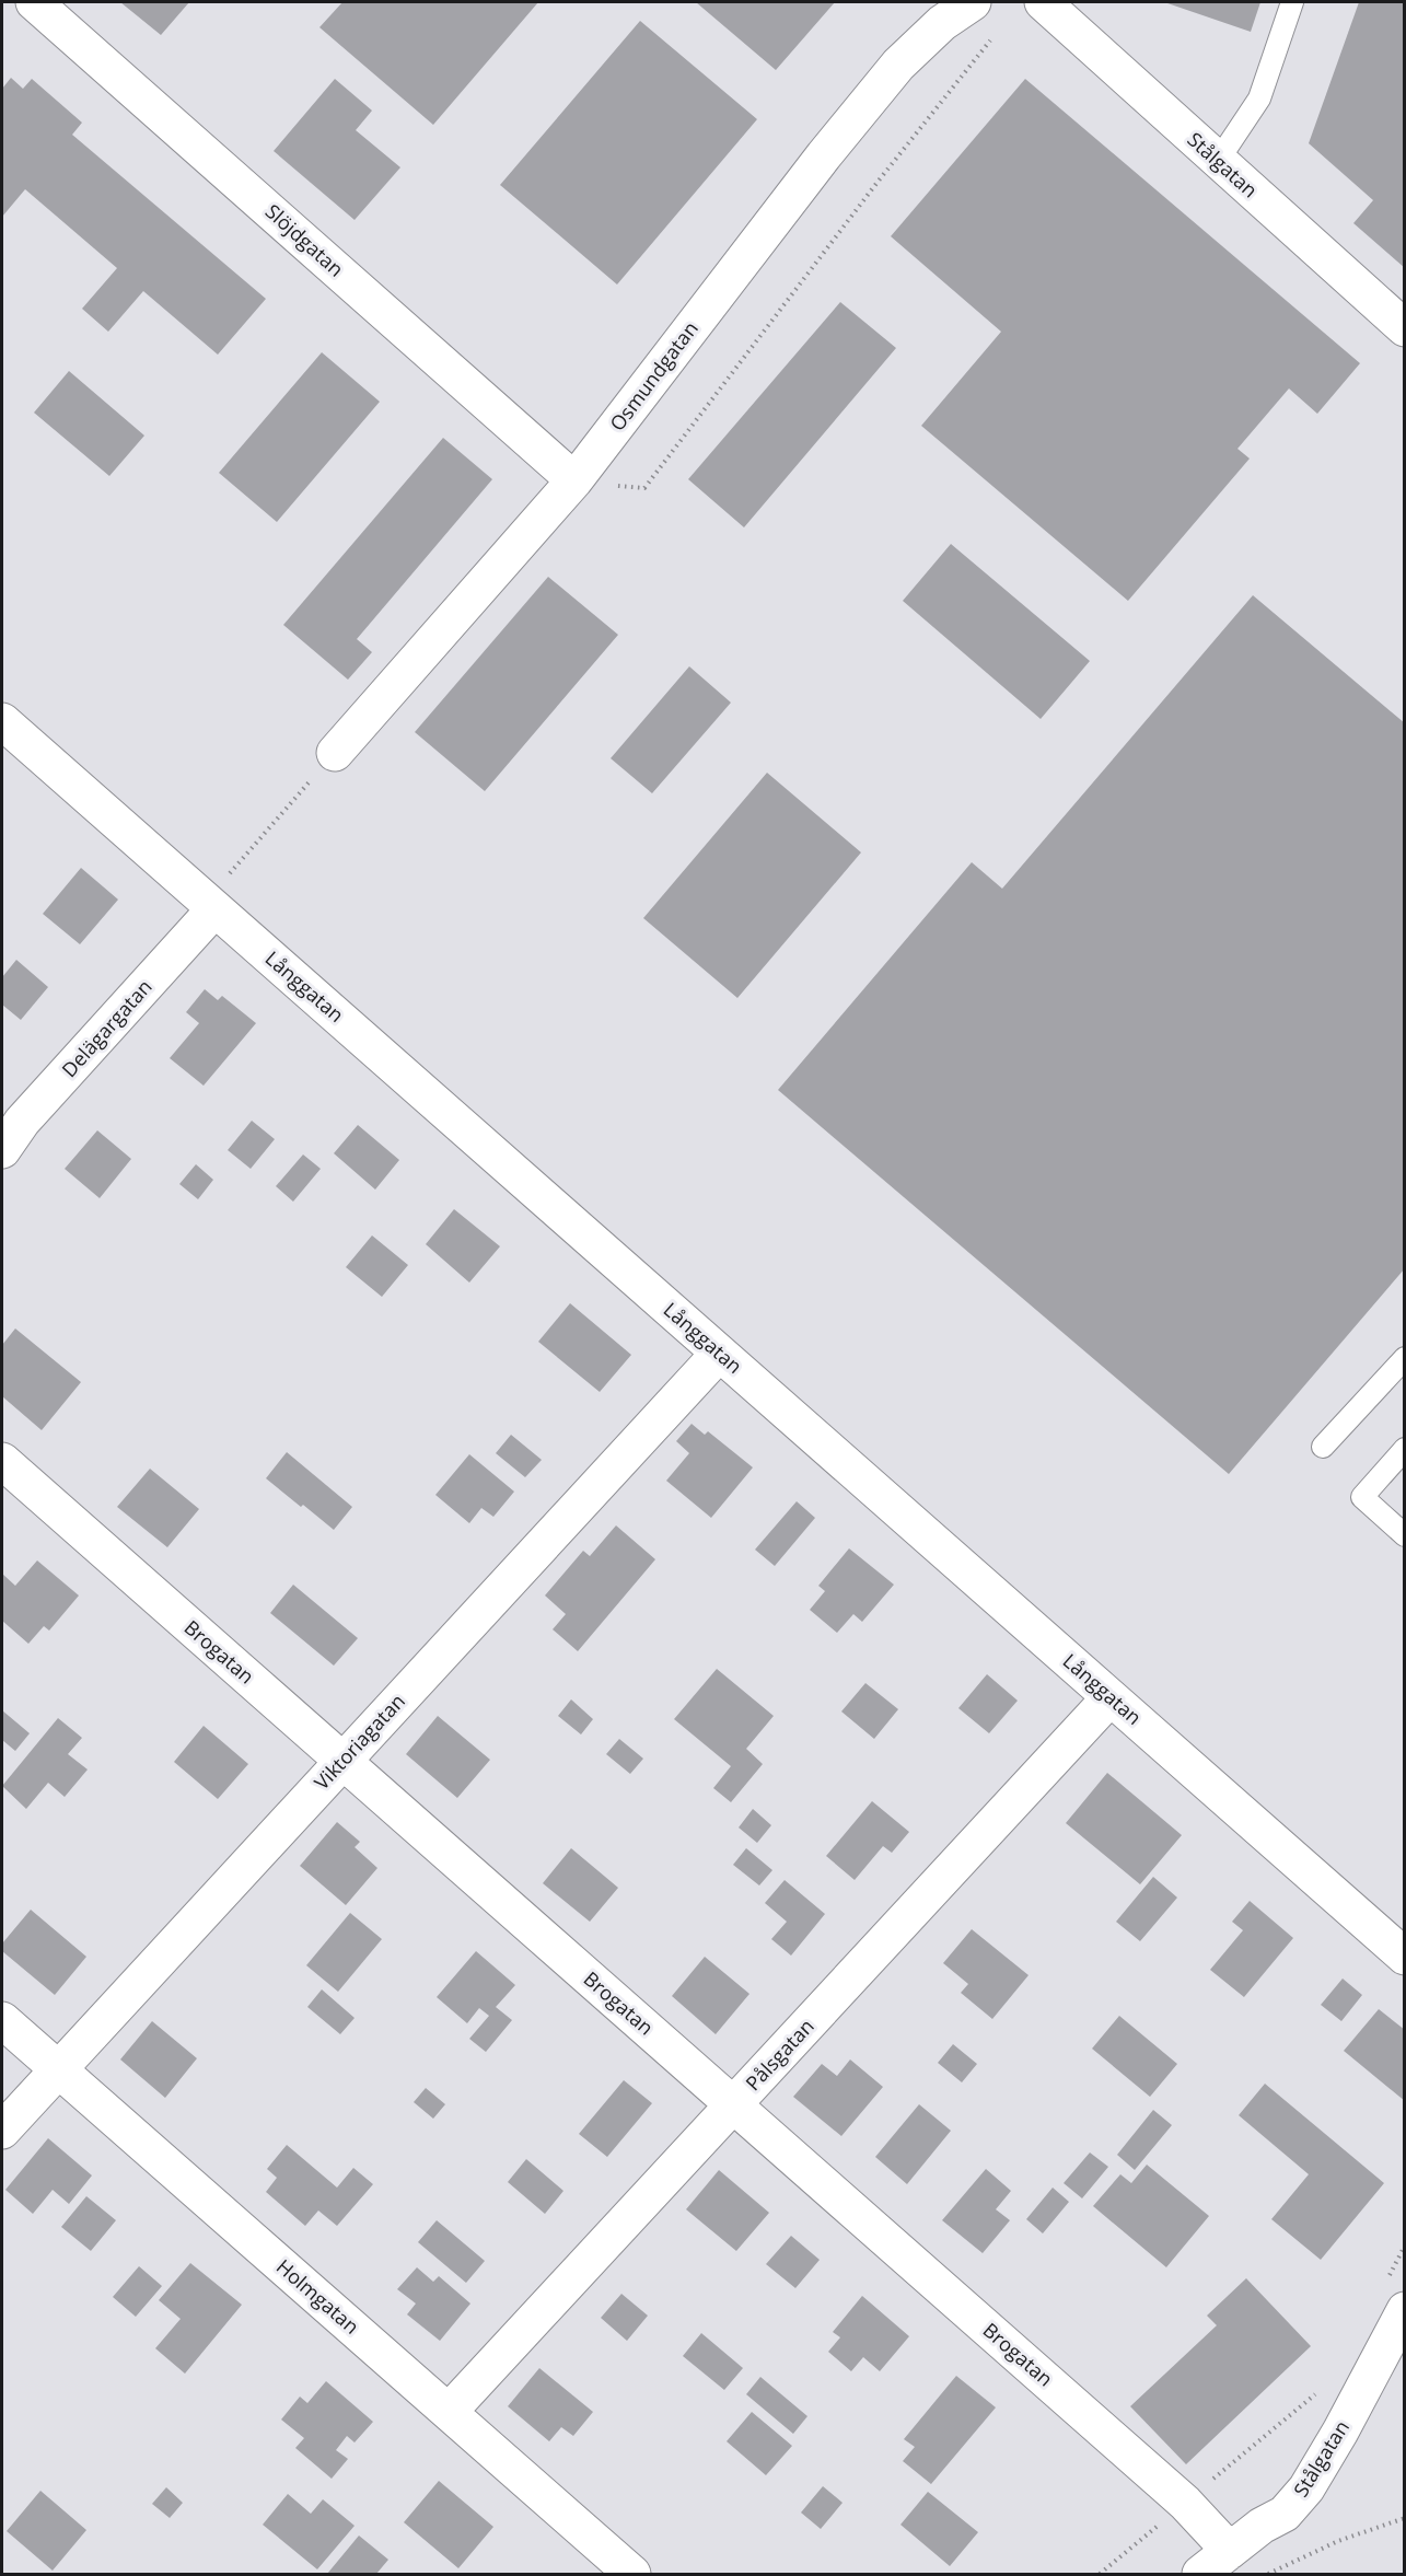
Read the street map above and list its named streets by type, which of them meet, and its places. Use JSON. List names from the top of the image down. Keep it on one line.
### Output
{"streets":{"street":["Stålgatan","Slöjdgatan","Osmundgatan","Långgatan","Delägargatan","Brogatan","Viktoriagatan","Pålsgatan","Holmgatan"]},"crossings":[["Stålgatan","Brogatan"],["Slöjdgatan","Osmundgatan"],["Långgatan","Delägargatan"],["Långgatan","Viktoriagatan"],["Långgatan","Pålsgatan"],["Brogatan","Viktoriagatan"],["Brogatan","Pålsgatan"],["Viktoriagatan","Holmgatan"],["Pålsgatan","Holmgatan"]]}
